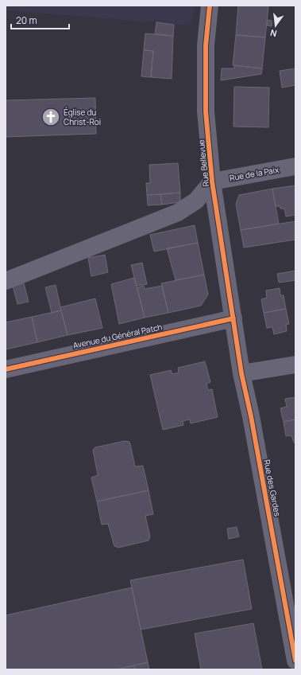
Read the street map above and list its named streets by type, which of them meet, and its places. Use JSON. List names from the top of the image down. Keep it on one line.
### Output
{"streets":{"street":["Rue Bellevue","Rue de la Paix","Avenue du Général Patch","Rue des Gardes"]},"crossings":[["Rue Bellevue","Rue de la Paix"],["Rue Bellevue","Avenue du Général Patch"],["Rue Bellevue","Rue des Gardes"],["Avenue du Général Patch","Rue des Gardes"]],"places":{"church":["Église du Christ-Roi"]},"scale_bar":"20 m","north":"bottom"}
